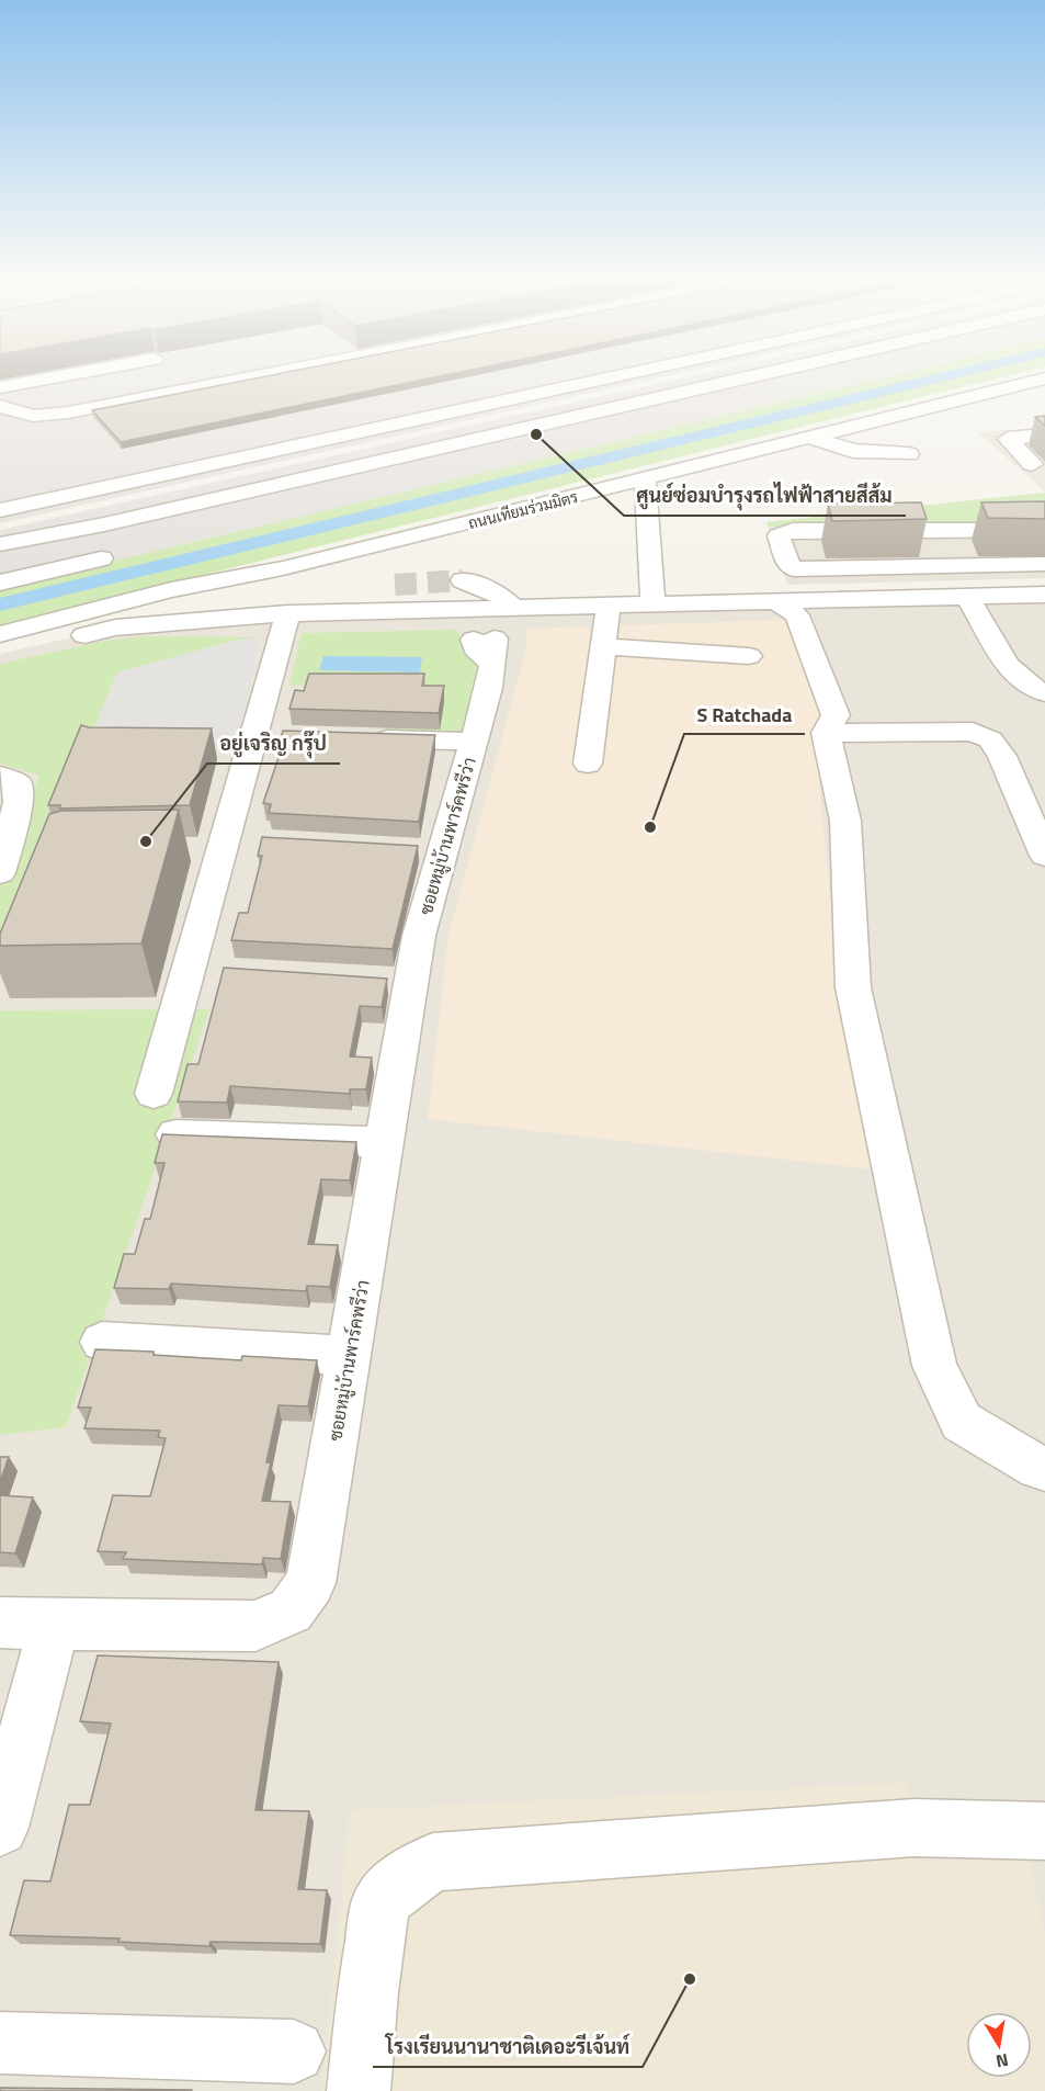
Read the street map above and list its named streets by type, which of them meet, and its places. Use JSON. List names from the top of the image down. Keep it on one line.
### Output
{"streets":{"street":["ถนนเทียมร่วมมิตร","ซอยหมู่บ้านพาร์คพรีว่า"]},"places":["ศูนย์ซ่อมบำรุงรถไฟฟ้าสายสีส้ม","S Ratchada","อยู่เจริญ กรุ๊ป","โรงเรียนนานาชาติเดอะรีเจ้นท์"],"north":"bottom"}
